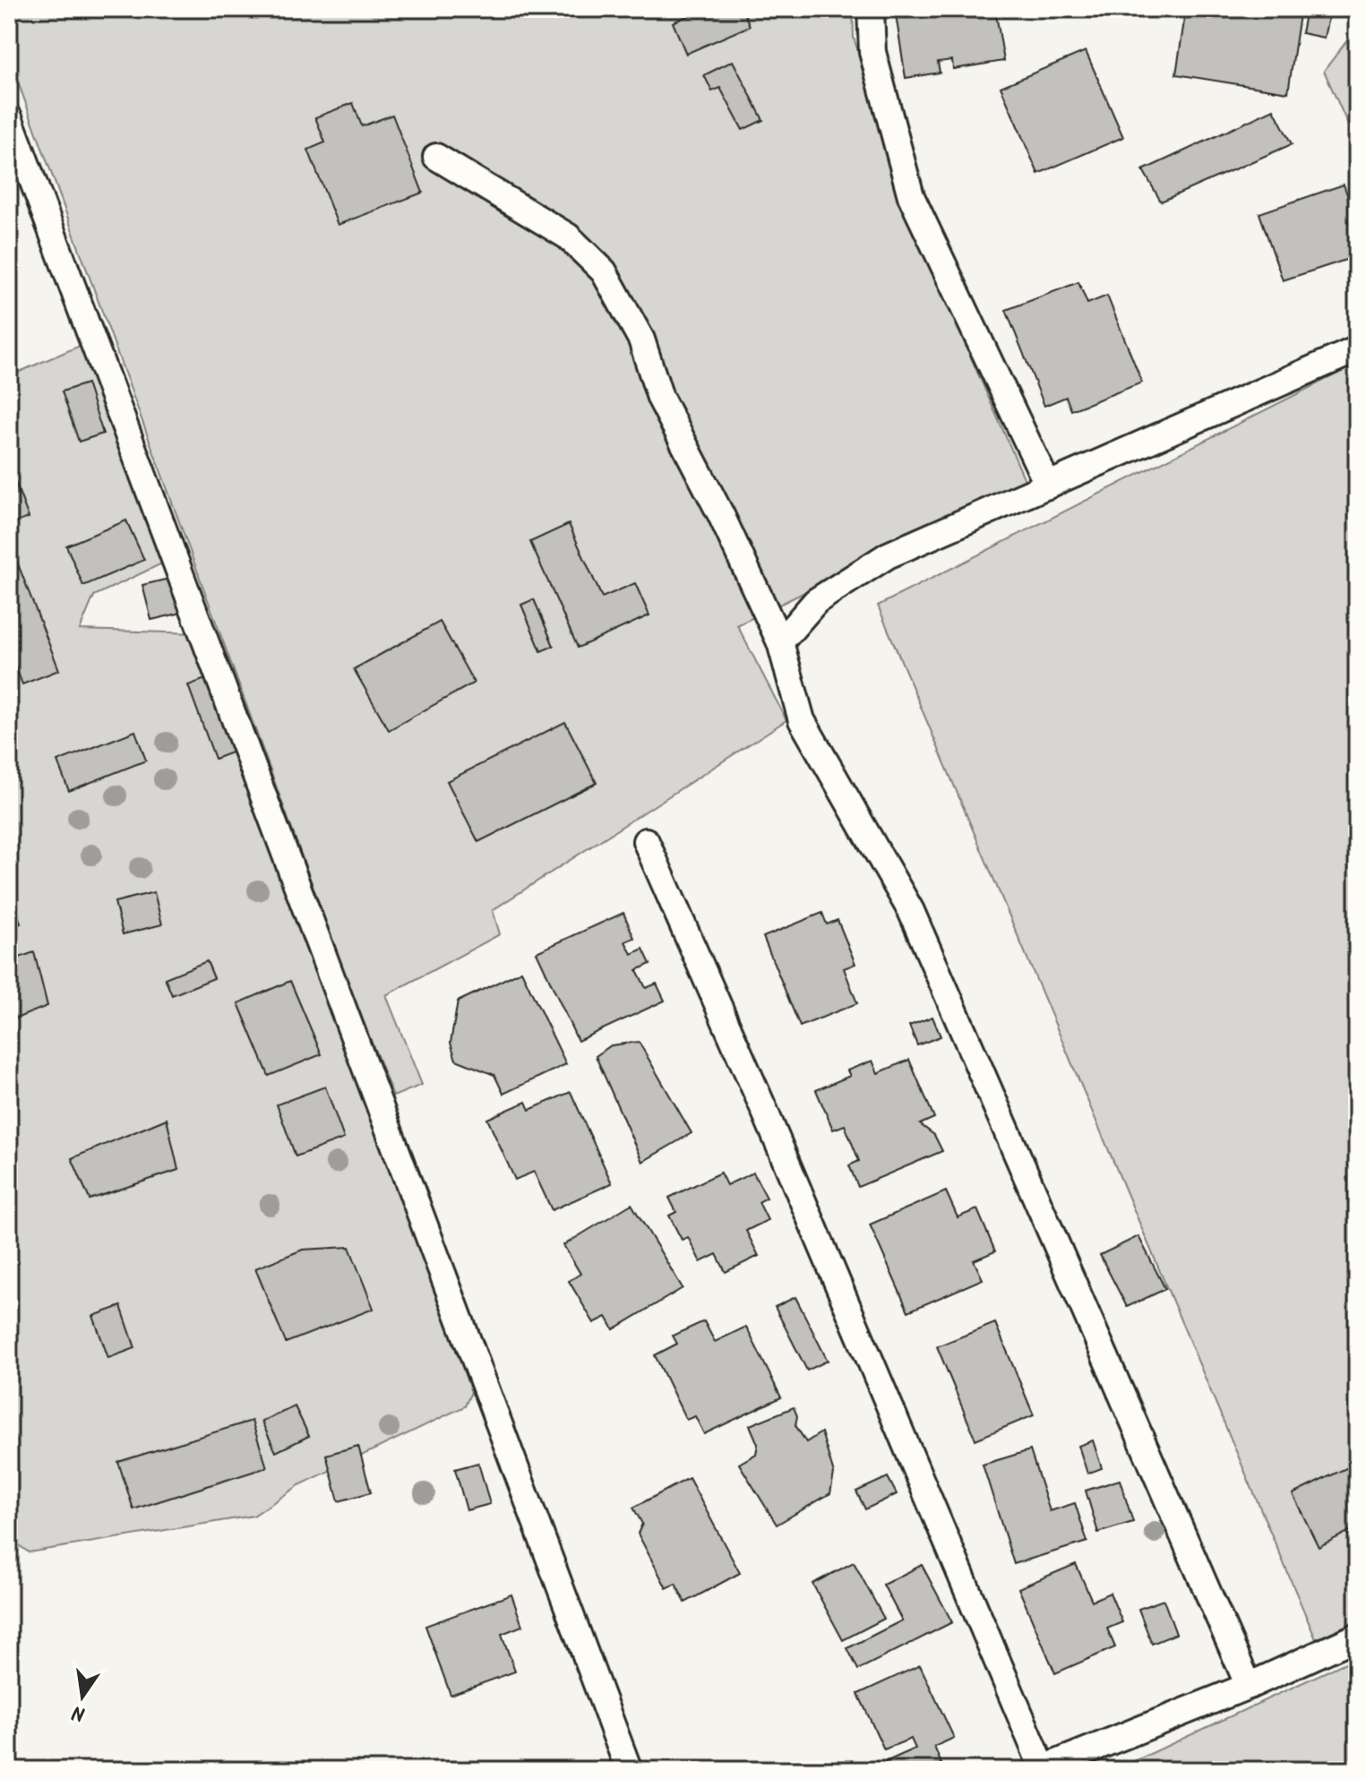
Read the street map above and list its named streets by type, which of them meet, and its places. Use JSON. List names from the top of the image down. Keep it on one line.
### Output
{"north":"bottom"}
